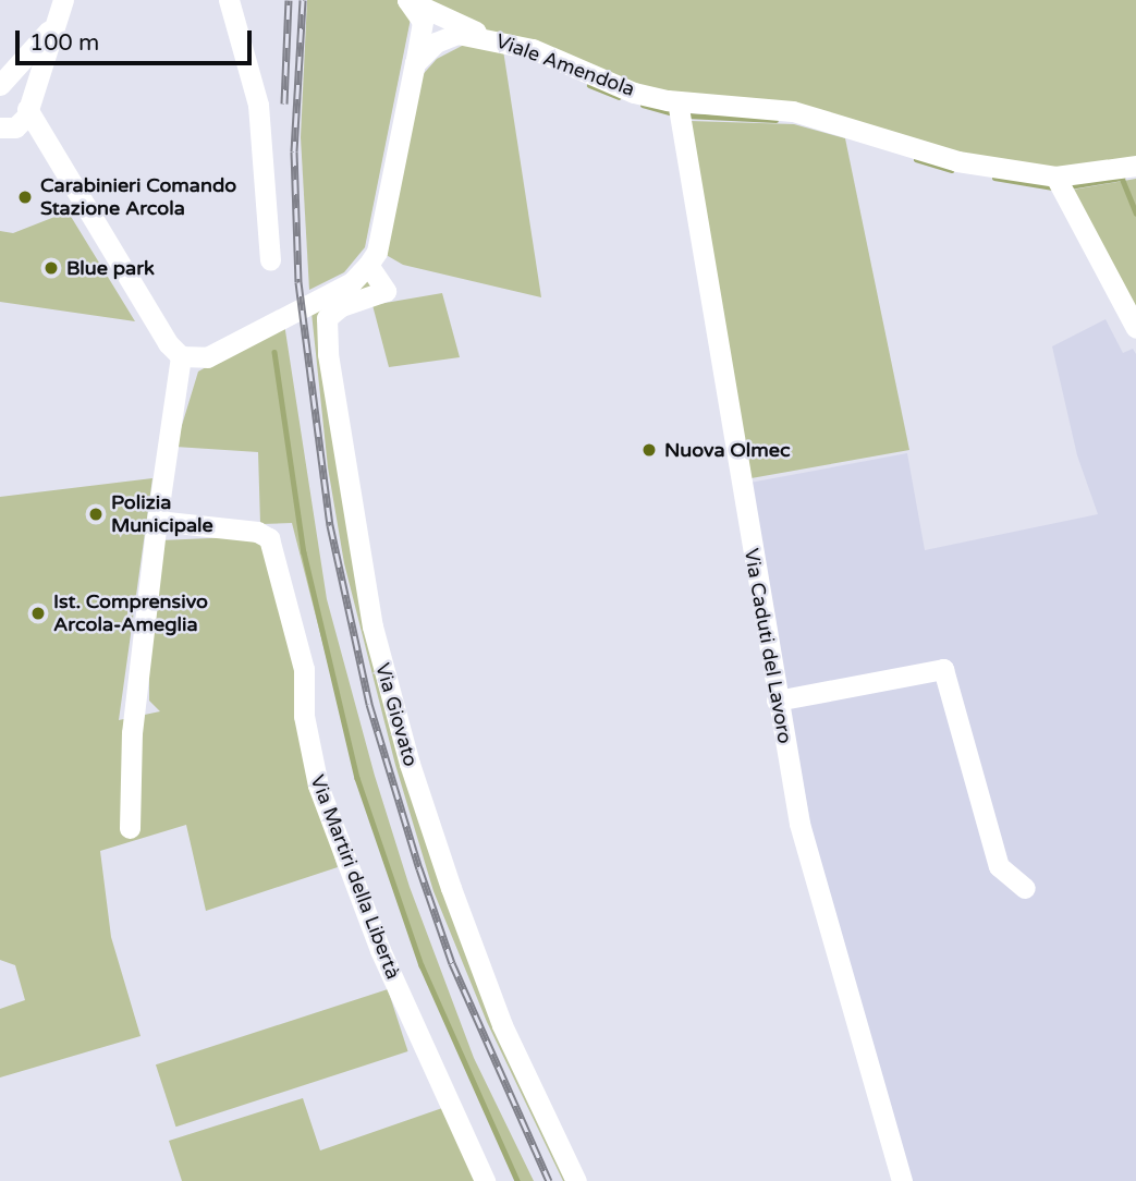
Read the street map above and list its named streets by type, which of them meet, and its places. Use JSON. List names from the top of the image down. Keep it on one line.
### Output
{"streets":{"street":["Viale Amendola","Via Caduti del Lavoro","Via Giovato","Via Martiri della Libertà"]},"crossings":[["Viale Amendola","Via Caduti del Lavoro"]],"places":["Carabinieri Comando Stazione Arcola","Blue park","Nuova Olmec","Polizia Municipale","Ist. Comprensivo Arcola-Ameglia"],"scale_bar":"100 m"}
